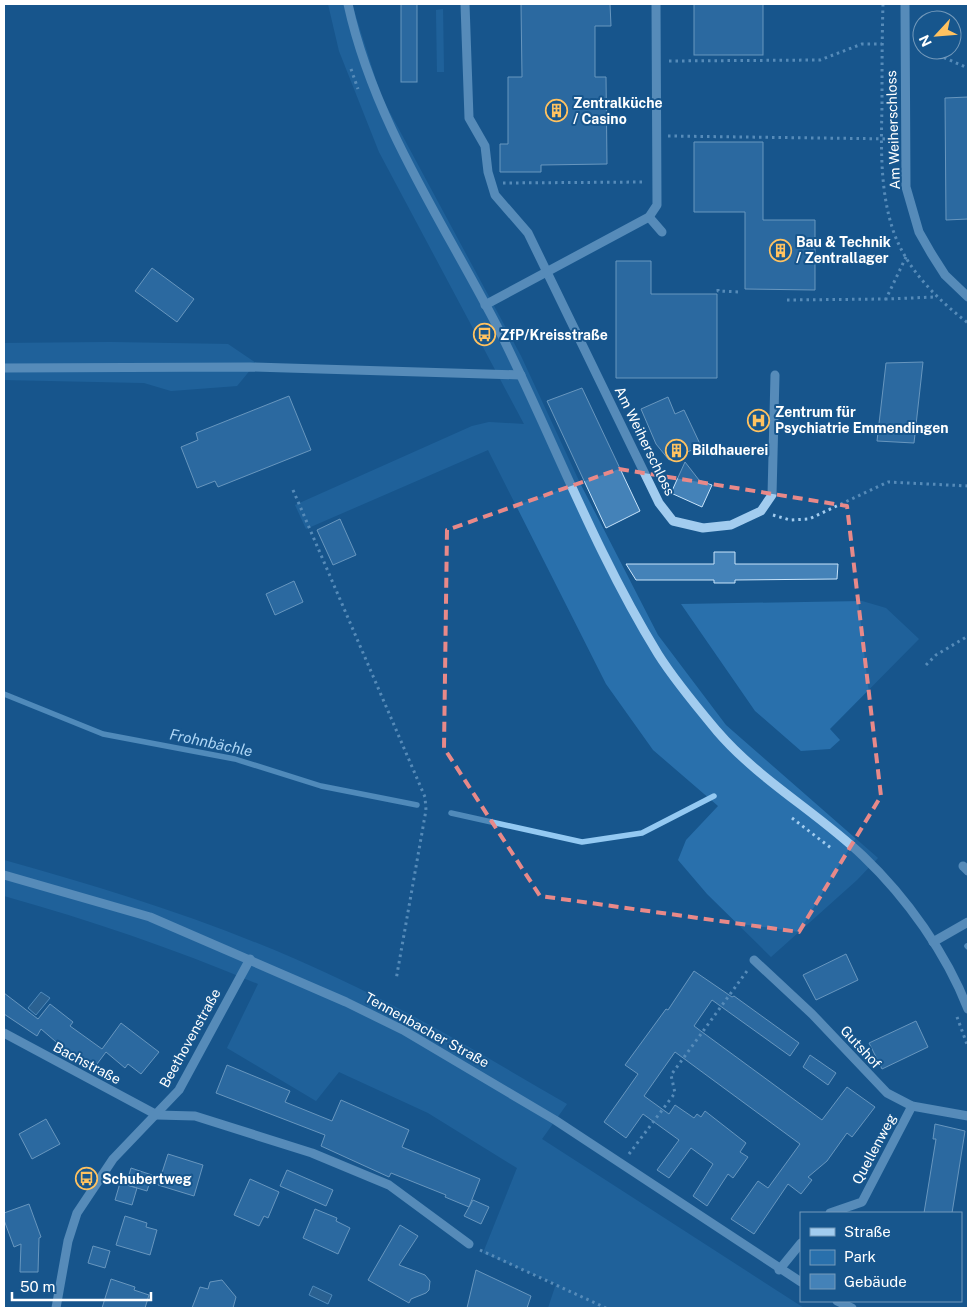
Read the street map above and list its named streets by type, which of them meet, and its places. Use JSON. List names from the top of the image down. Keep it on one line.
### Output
{"streets":{"street":["Am Weiherschloss","Tennenbacher Straße","Beethovenstraße","Gutshof","Bachstraße","Quellenweg"]},"crossings":[["Tennenbacher Straße","Beethovenstraße"],["Beethovenstraße","Bachstraße"],["Gutshof","Quellenweg"]],"water":["Frohnbächle"],"places":{"building":["Zentralküche / Casino","Bau & Technik / Zentrallager","Bildhauerei"],"bus stop":["ZfP/Kreisstraße","Schubertweg"],"hospital":["Zentrum für Psychiatrie Emmendingen"]},"legend":["Straße","Park","Gebäude"],"scale_bar":"50 m","north":"bottom left"}
